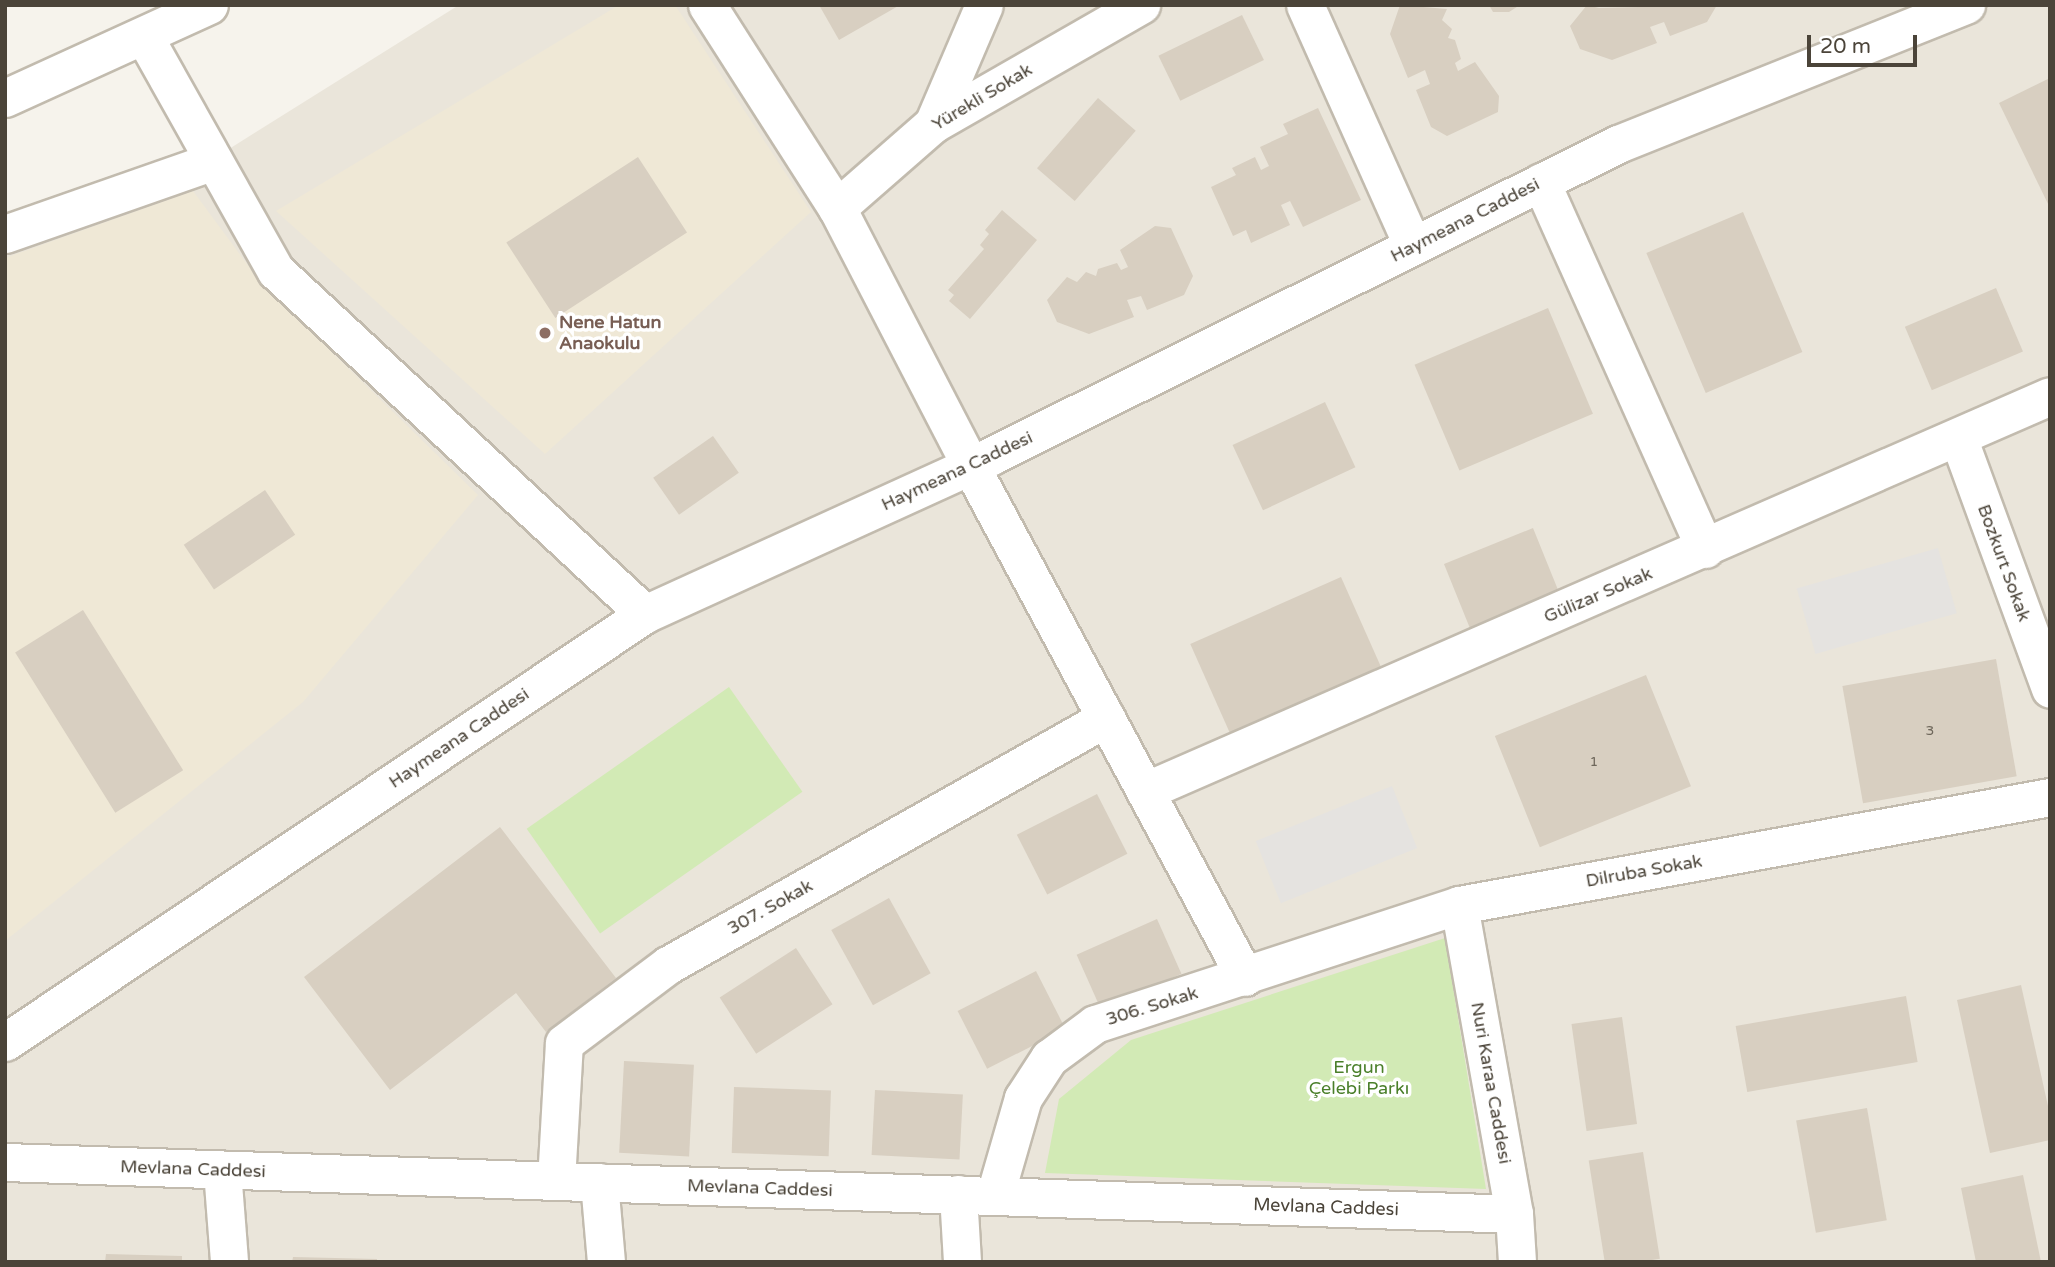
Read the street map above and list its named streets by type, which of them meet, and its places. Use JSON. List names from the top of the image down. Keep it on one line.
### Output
{"streets":{"street":["Yürekli Sokak","Haymeana Caddesi","Bozkurt Sokak","Gülizar Sokak","Dilruba Sokak","307. Sokak","306. Sokak","Nuri Karaa Caddesi","Mevlana Caddesi"]},"crossings":[["Bozkurt Sokak","Gülizar Sokak"],["Dilruba Sokak","306. Sokak"],["Dilruba Sokak","Nuri Karaa Caddesi"],["307. Sokak","Mevlana Caddesi"],["306. Sokak","Mevlana Caddesi"],["Nuri Karaa Caddesi","Mevlana Caddesi"]],"parks":["Ergun Çelebi Parkı"],"places":["Nene Hatun Anaokulu"],"house_numbers":["3","1"],"scale_bar":"20 m"}
